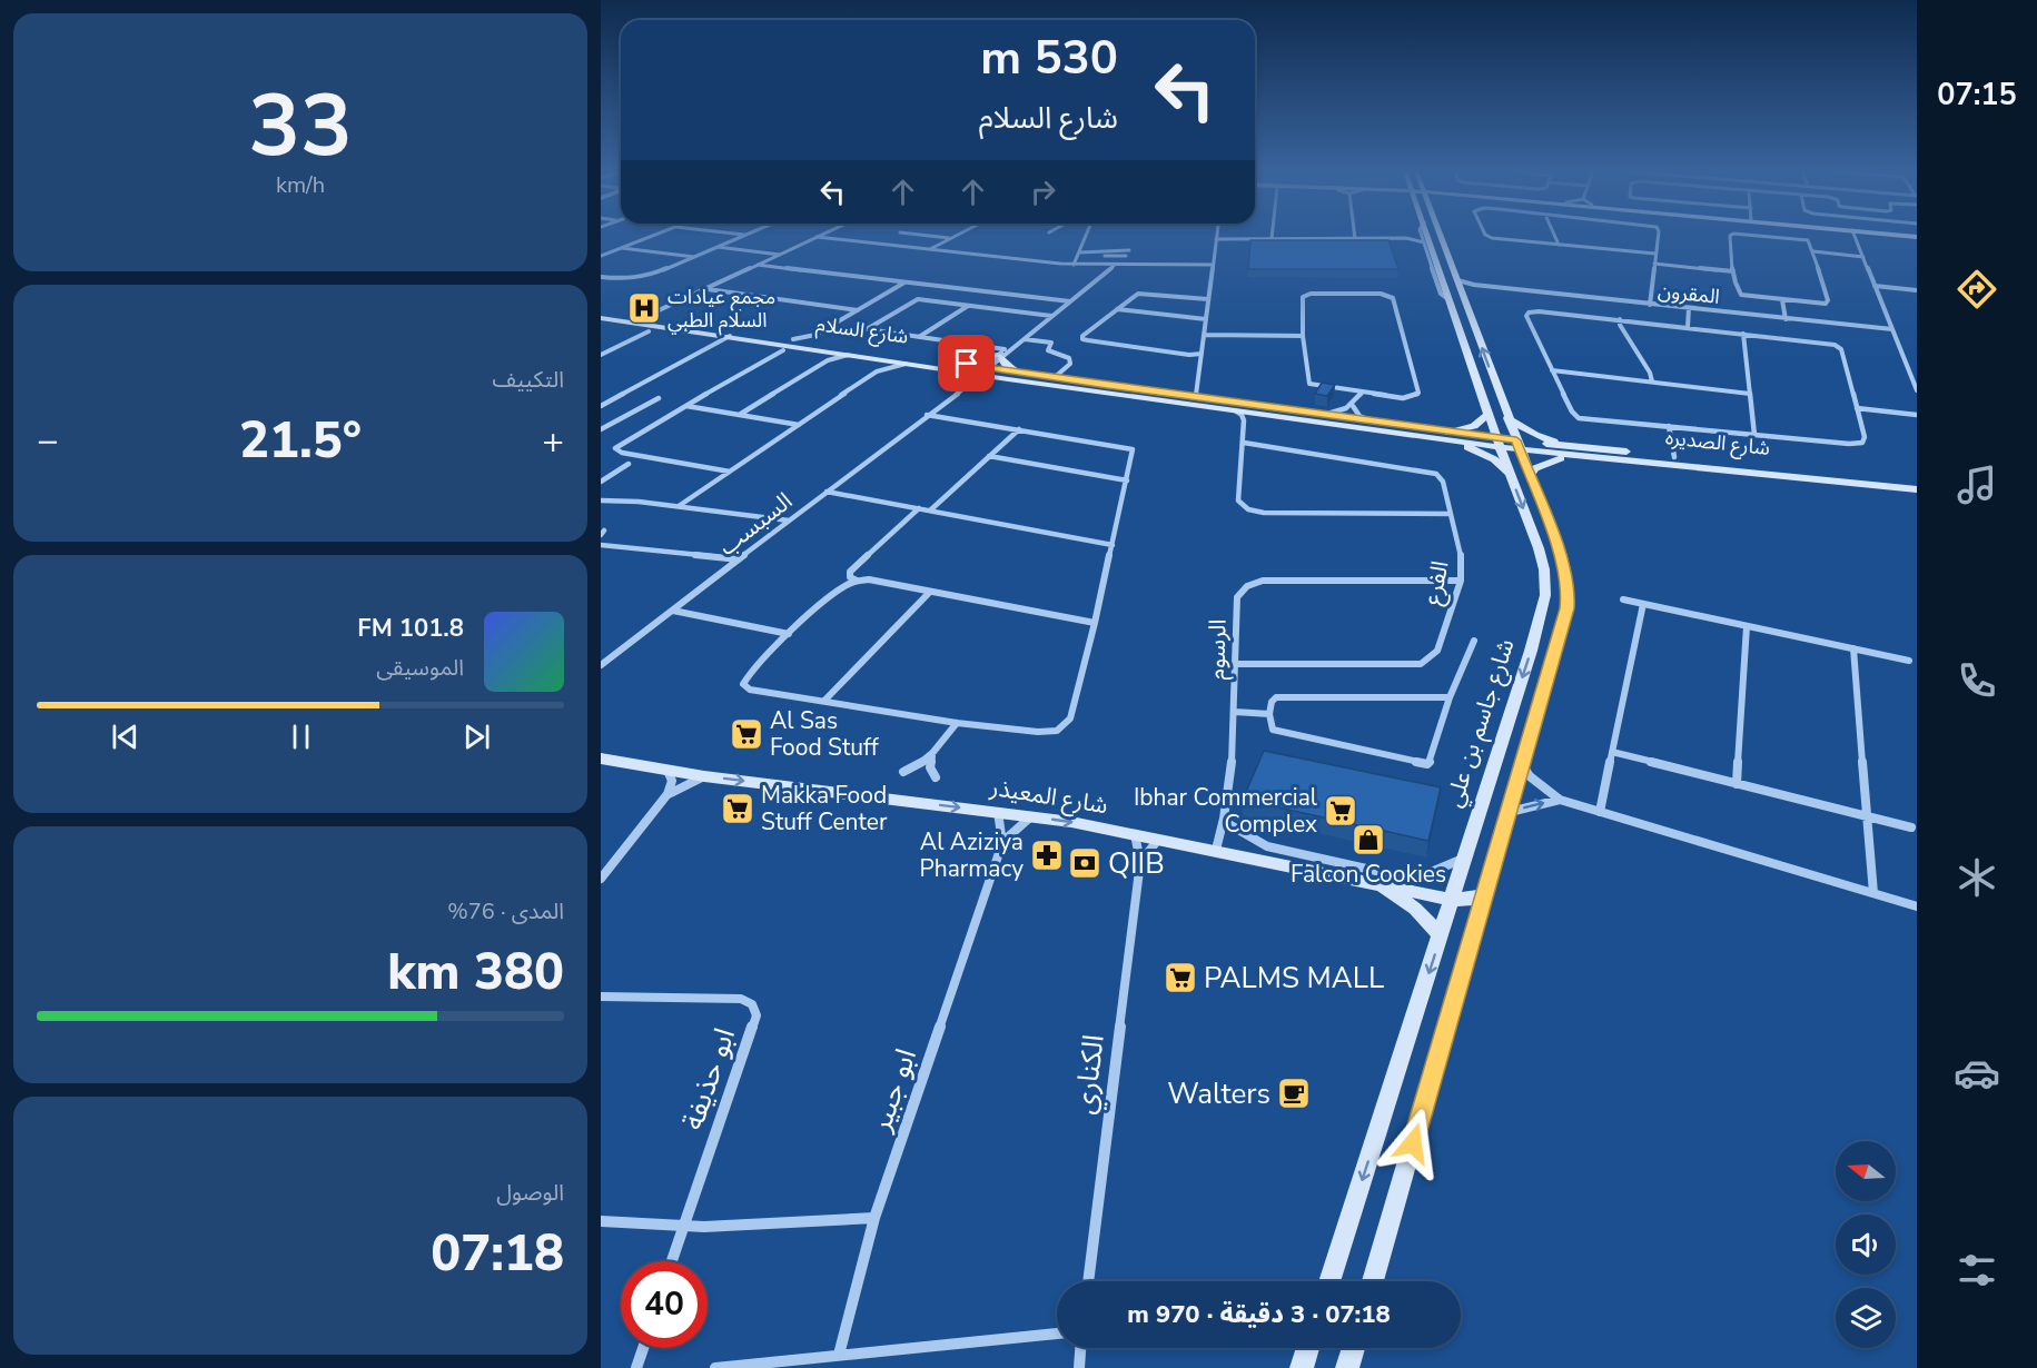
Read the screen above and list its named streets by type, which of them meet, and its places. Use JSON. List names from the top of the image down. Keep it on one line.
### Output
{"streets":{"street":["المقرون","شارع السلام","شارع الصديره","السبسب","الفرع","الرسوم","شارع جاسم بن علي","شارع المعيذر","الكناري","ابو حذيفة","ابو جبير"]},"crossings":[["شارع السلام","شارع الصديره"],["شارع السلام","السبسب"],["شارع السلام","شارع جاسم بن علي"],["الفرع","الرسوم"],["الرسوم","شارع المعيذر"],["شارع جاسم بن علي","شارع المعيذر"],["شارع المعيذر","الكناري"],["شارع المعيذر","ابو جبير"]],"places":{"hospital":["مجمع عيادات السلام الطبي"],"supermarket":["Al Sas Food Stuff","Makka Food Stuff Center","Ibhar Commercial Complex","PALMS MALL"],"shop":["Falcon Cookies"],"pharmacy":["Al Aziziya Pharmacy"],"bank":["QIIB"],"cafe":["Walters"]},"north":"left","page":{"tabs":"07:15","tile":[["33","km/h"],"التكييف",["المدى · 76%","380 km"],["الوصول","07:18"]],"turn":["530 m","شارع السلام"],"heat":["−","21.5°","+"],"song":["101.8 FM","الموسيقى"],"limit":"40","trip":"07:18 · 3 دقيقة · 970 m"}}
